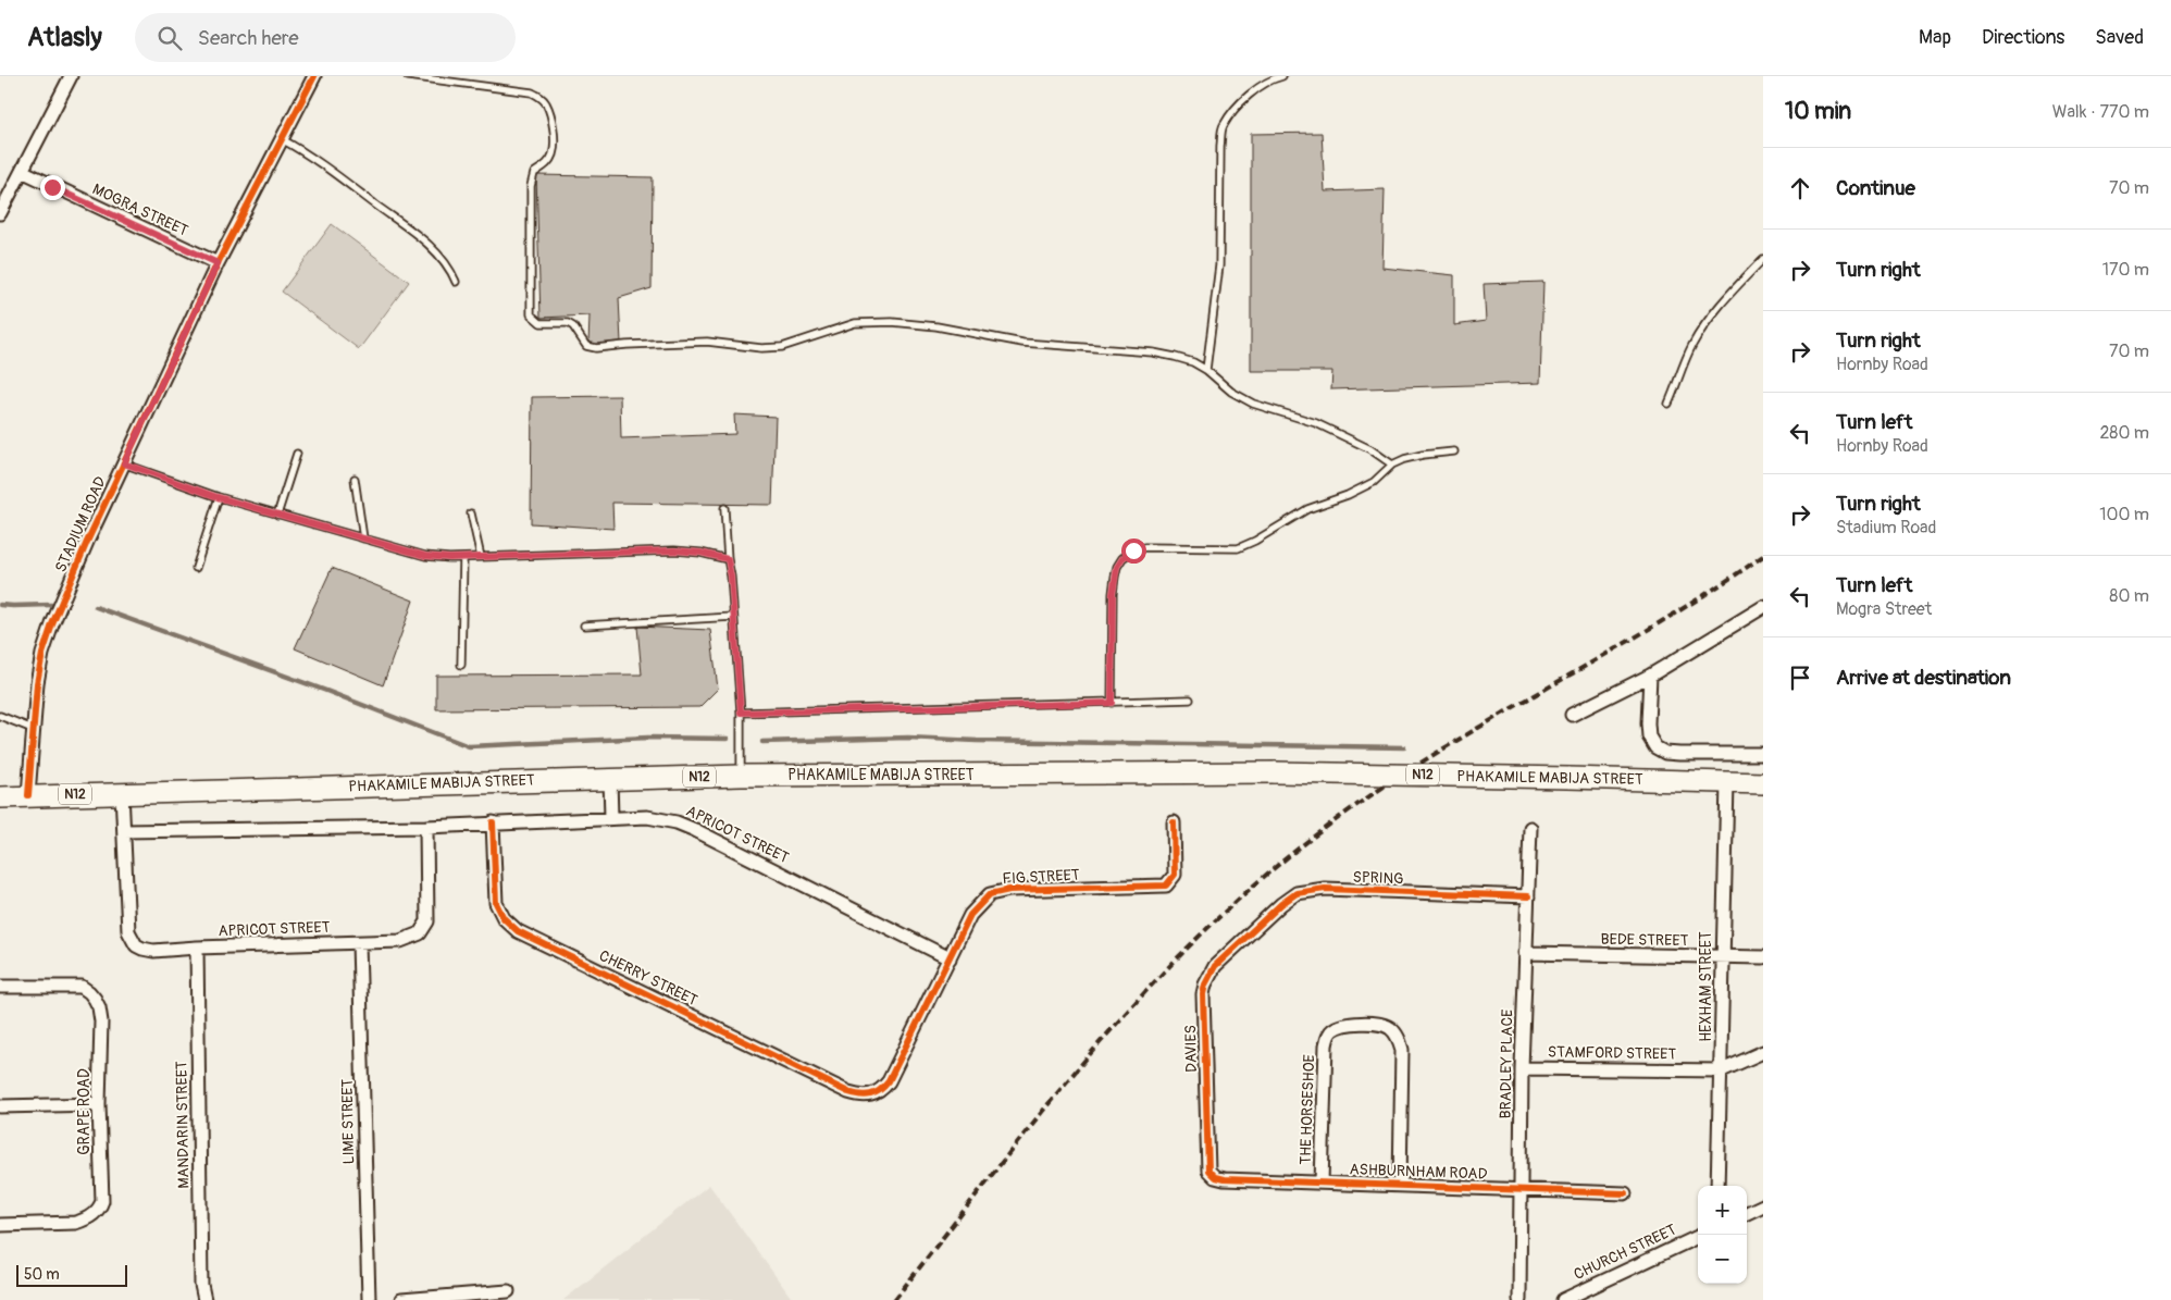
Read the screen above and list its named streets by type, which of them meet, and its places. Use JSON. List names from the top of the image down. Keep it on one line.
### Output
{"streets":{"highway":["PHAKAMILE MABIJA STREET","N12"],"street":["MOGRA STREET","STADIUM ROAD","APRICOT STREET","FIG STREET","SPRING","BEDE STREET","CHERRY STREET","HEXHAM STREET","DAVIES","STAMFORD STREET","BRADLEY PLACE","THE HORSESHOE","GRAPE ROAD","LIME STREET","MANDARIN STREET","ASHBURNHAM ROAD","CHURCH STREET"]},"crossings":[["MOGRA STREET","STADIUM ROAD"],["STADIUM ROAD","PHAKAMILE MABIJA STREET"],["PHAKAMILE MABIJA STREET","APRICOT STREET"],["PHAKAMILE MABIJA STREET","HEXHAM STREET"],["APRICOT STREET","FIG STREET"],["APRICOT STREET","CHERRY STREET"],["APRICOT STREET","LIME STREET"],["APRICOT STREET","MANDARIN STREET"],["FIG STREET","CHERRY STREET"],["SPRING","DAVIES"],["SPRING","BRADLEY PLACE"],["BEDE STREET","HEXHAM STREET"],["BEDE STREET","BRADLEY PLACE"],["HEXHAM STREET","STAMFORD STREET"],["DAVIES","ASHBURNHAM ROAD"],["STAMFORD STREET","BRADLEY PLACE"],["BRADLEY PLACE","ASHBURNHAM ROAD"],["THE HORSESHOE","ASHBURNHAM ROAD"]],"scale_bar":"50 m","page":{"header":"Atlasly","search":"Search here","nav":["Map","Directions","Saved"],"heading":["10 min","Walk · 770 m"],"list":[["Continue","70 m"],["Turn right","170 m"],["Turn right","Hornby Road","70 m"],["Turn left","Hornby Road","280 m"],["Turn right","Stadium Road","100 m"],["Turn left","Mogra Street","80 m"],"Arrive at destination"],"map_buttons":["+","−"],"scale":"50 m"}}
